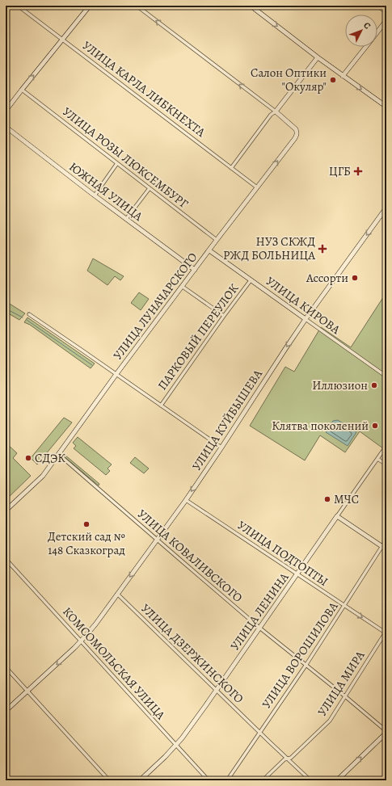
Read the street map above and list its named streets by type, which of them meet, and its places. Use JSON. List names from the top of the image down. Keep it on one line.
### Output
{"streets":{"street":["УЛИЦА КАРЛА ЛИБКНЕХТА","УЛИЦА РОЗЫ ЛЮКСЕМБУРГ","ЮЖНАЯ УЛИЦА","УЛИЦА КИРОВА","УЛИЦА ЛУНАЧАРСКОГО","ПАРКОВЫЙ ПЕРЕУЛОК","УЛИЦА КУЙБЫШЕВА","УЛИЦА ПОДТОПТЫ","УЛИЦА КОВАЛИВСКОГО","УЛИЦА ЛЕНИНА","УЛИЦА ДЗЕРЖИНСКОГО","УЛИЦА ВОРОШИЛОВА","КОМСОМОЛЬСКАЯ УЛИЦА","УЛИЦА МИРА"]},"crossings":[["УЛИЦА КАРЛА ЛИБКНЕХТА","УЛИЦА ЛУНАЧАРСКОГО"],["УЛИЦА РОЗЫ ЛЮКСЕМБУРГ","УЛИЦА ЛУНАЧАРСКОГО"],["ЮЖНАЯ УЛИЦА","УЛИЦА ЛУНАЧАРСКОГО"],["УЛИЦА КИРОВА","УЛИЦА ЛУНАЧАРСКОГО"],["УЛИЦА КИРОВА","ПАРКОВЫЙ ПЕРЕУЛОК"],["УЛИЦА КИРОВА","УЛИЦА КУЙБЫШЕВА"],["УЛИЦА ЛУНАЧАРСКОГО","УЛИЦА КОВАЛИВСКОГО"],["УЛИЦА КУЙБЫШЕВА","УЛИЦА ПОДТОПТЫ"],["УЛИЦА КУЙБЫШЕВА","УЛИЦА КОВАЛИВСКОГО"],["УЛИЦА КУЙБЫШЕВА","УЛИЦА ДЗЕРЖИНСКОГО"],["УЛИЦА КУЙБЫШЕВА","КОМСОМОЛЬСКАЯ УЛИЦА"],["УЛИЦА ПОДТОПТЫ","УЛИЦА ЛЕНИНА"],["УЛИЦА ПОДТОПТЫ","УЛИЦА ВОРОШИЛОВА"],["УЛИЦА ПОДТОПТЫ","УЛИЦА МИРА"],["УЛИЦА КОВАЛИВСКОГО","УЛИЦА ЛЕНИНА"],["УЛИЦА КОВАЛИВСКОГО","УЛИЦА ВОРОШИЛОВА"],["УЛИЦА КОВАЛИВСКОГО","УЛИЦА МИРА"],["УЛИЦА ЛЕНИНА","УЛИЦА ДЗЕРЖИНСКОГО"],["УЛИЦА ЛЕНИНА","КОМСОМОЛЬСКАЯ УЛИЦА"],["УЛИЦА ДЗЕРЖИНСКОГО","УЛИЦА ВОРОШИЛОВА"],["УЛИЦА ДЗЕРЖИНСКОГО","УЛИЦА МИРА"]],"one_way":["УЛИЦА КУЙБЫШЕВА"],"places":{"other":["Салон Оптики \"Окуляр\"","Ассорти","Иллюзион","Клятва поколений","СДЭК","МЧС","Детский сад № 148 Сказкоград"],"health":["ЦГБ","НУЗ СКЖД РЖД БОЛЬНИЦА"]},"north":"top right"}
